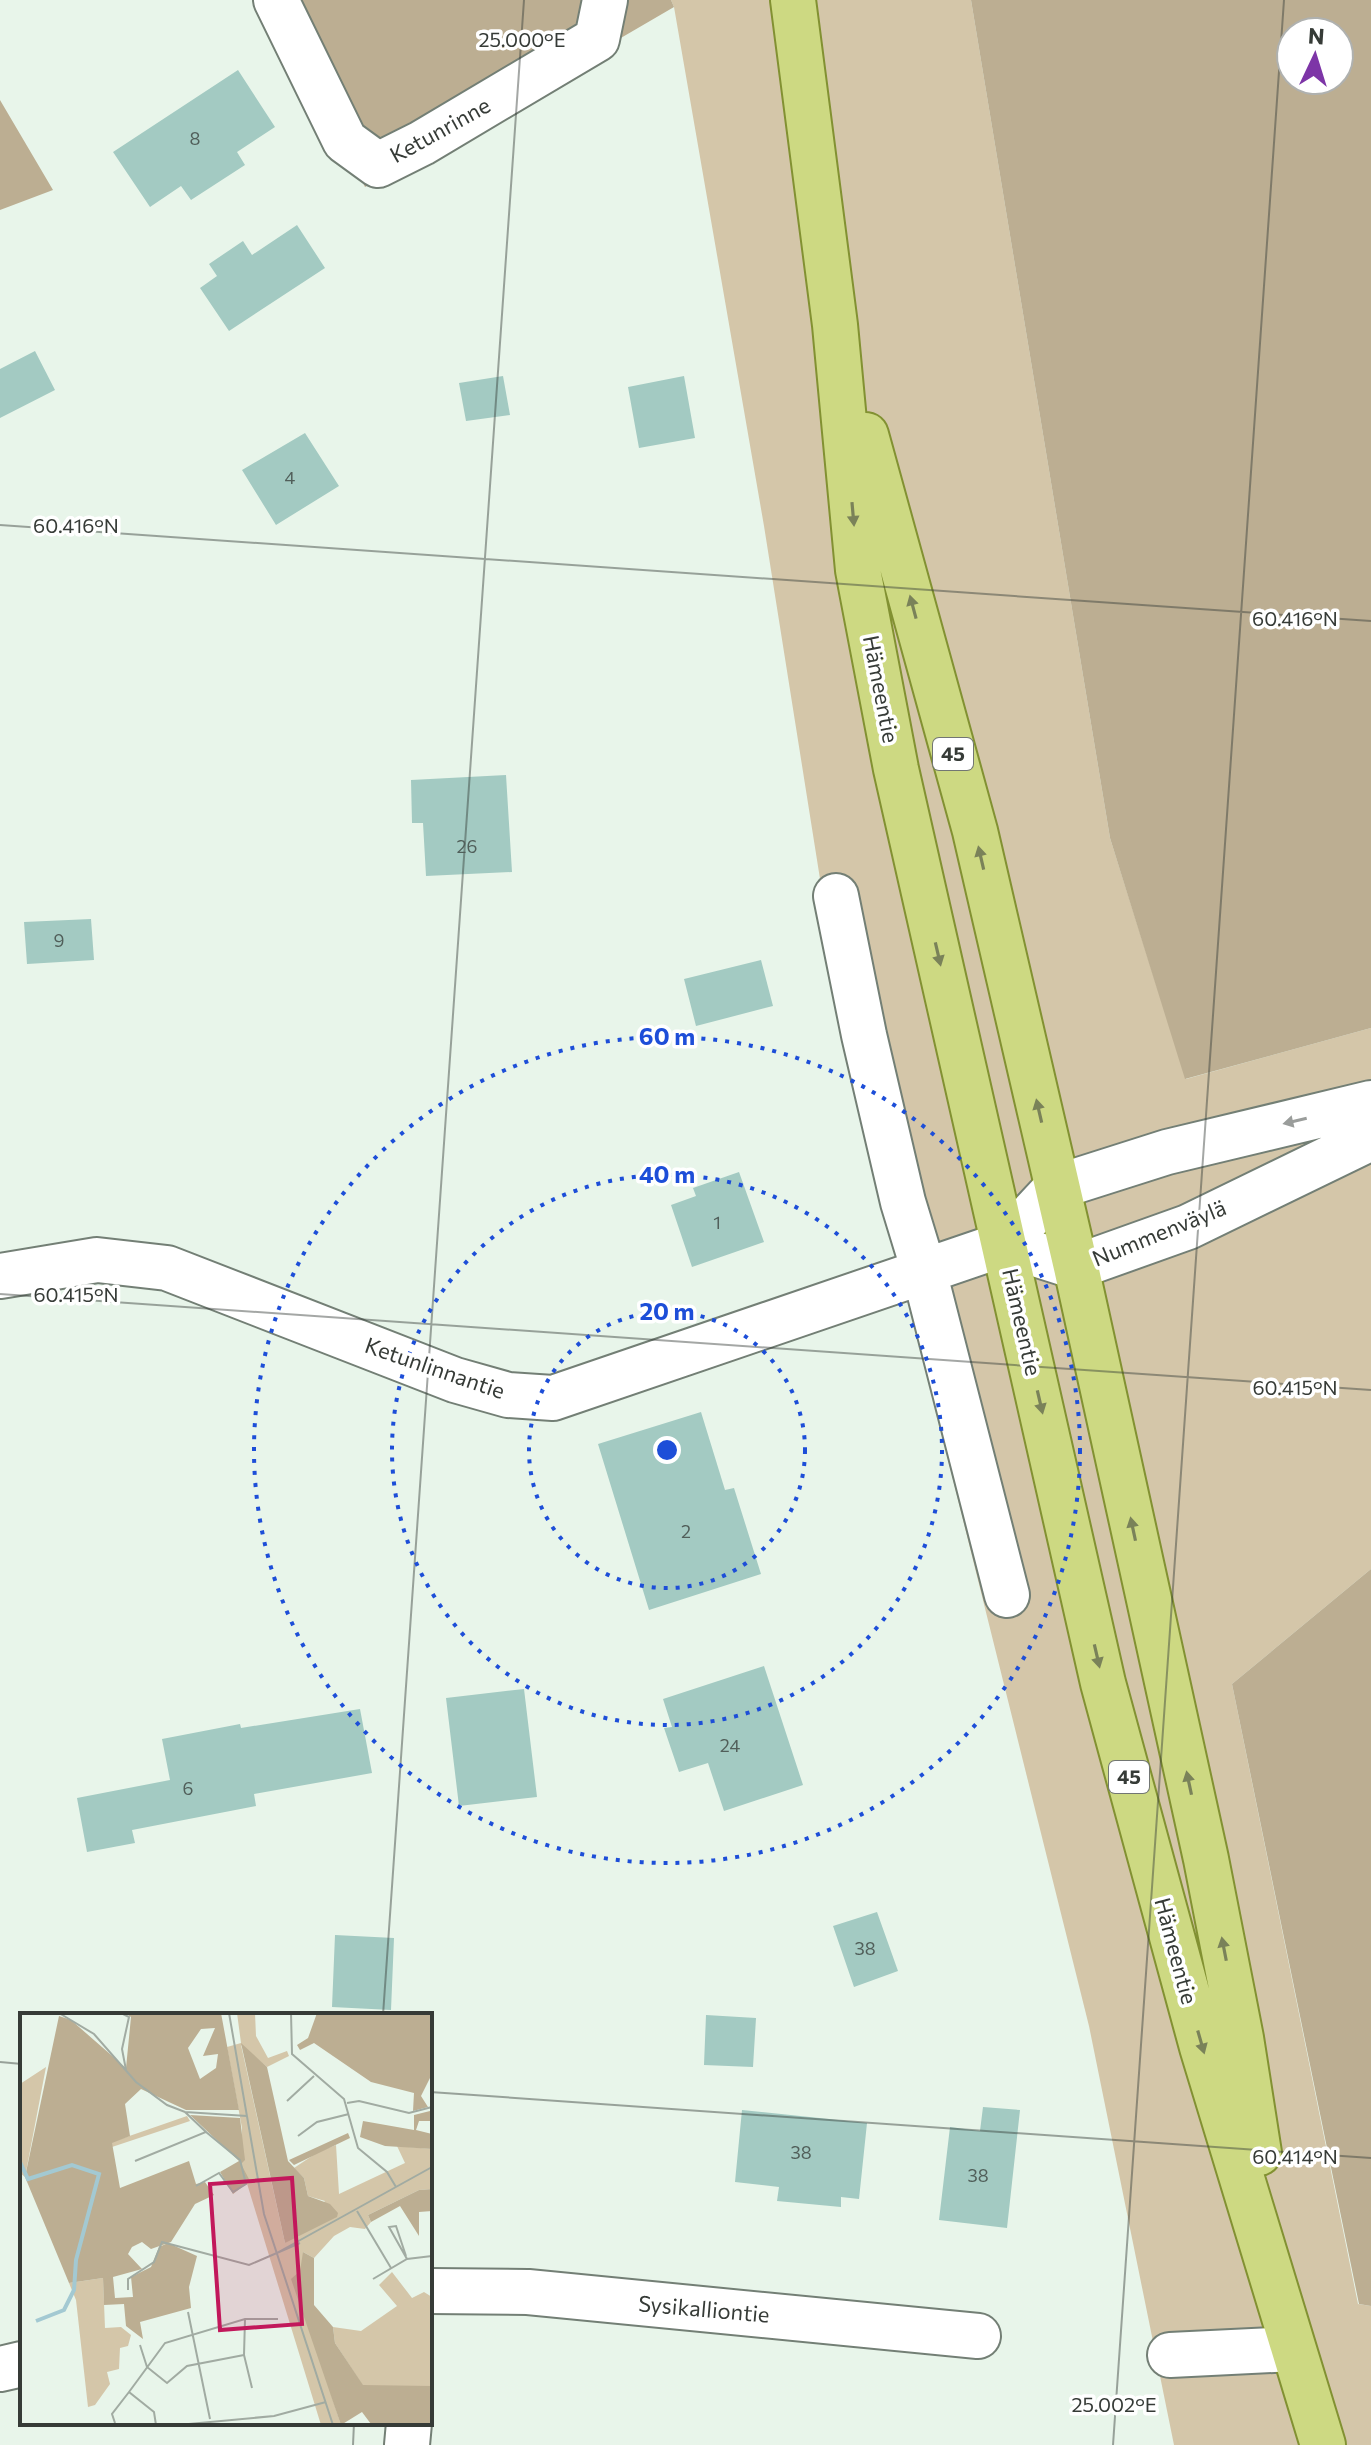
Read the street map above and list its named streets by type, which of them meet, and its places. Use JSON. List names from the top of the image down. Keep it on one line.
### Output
{"streets":{"main road":["Hämeentie","45"],"street":["Ketunrinne","Nummenväylä","Ketunlinnantie","Sysikalliontie"]},"crossings":[["Hämeentie","Nummenväylä"],["Hämeentie","Ketunlinnantie"],["Nummenväylä","Ketunlinnantie"]],"house_numbers":["8","4","26","9","1","2","24","6","38","38","38"],"north":"top","coordinates":["25.000°E","60.416°N","60.415°N","60.414°N","25.002°E"],"rings":["60 m","40 m","20 m"]}
